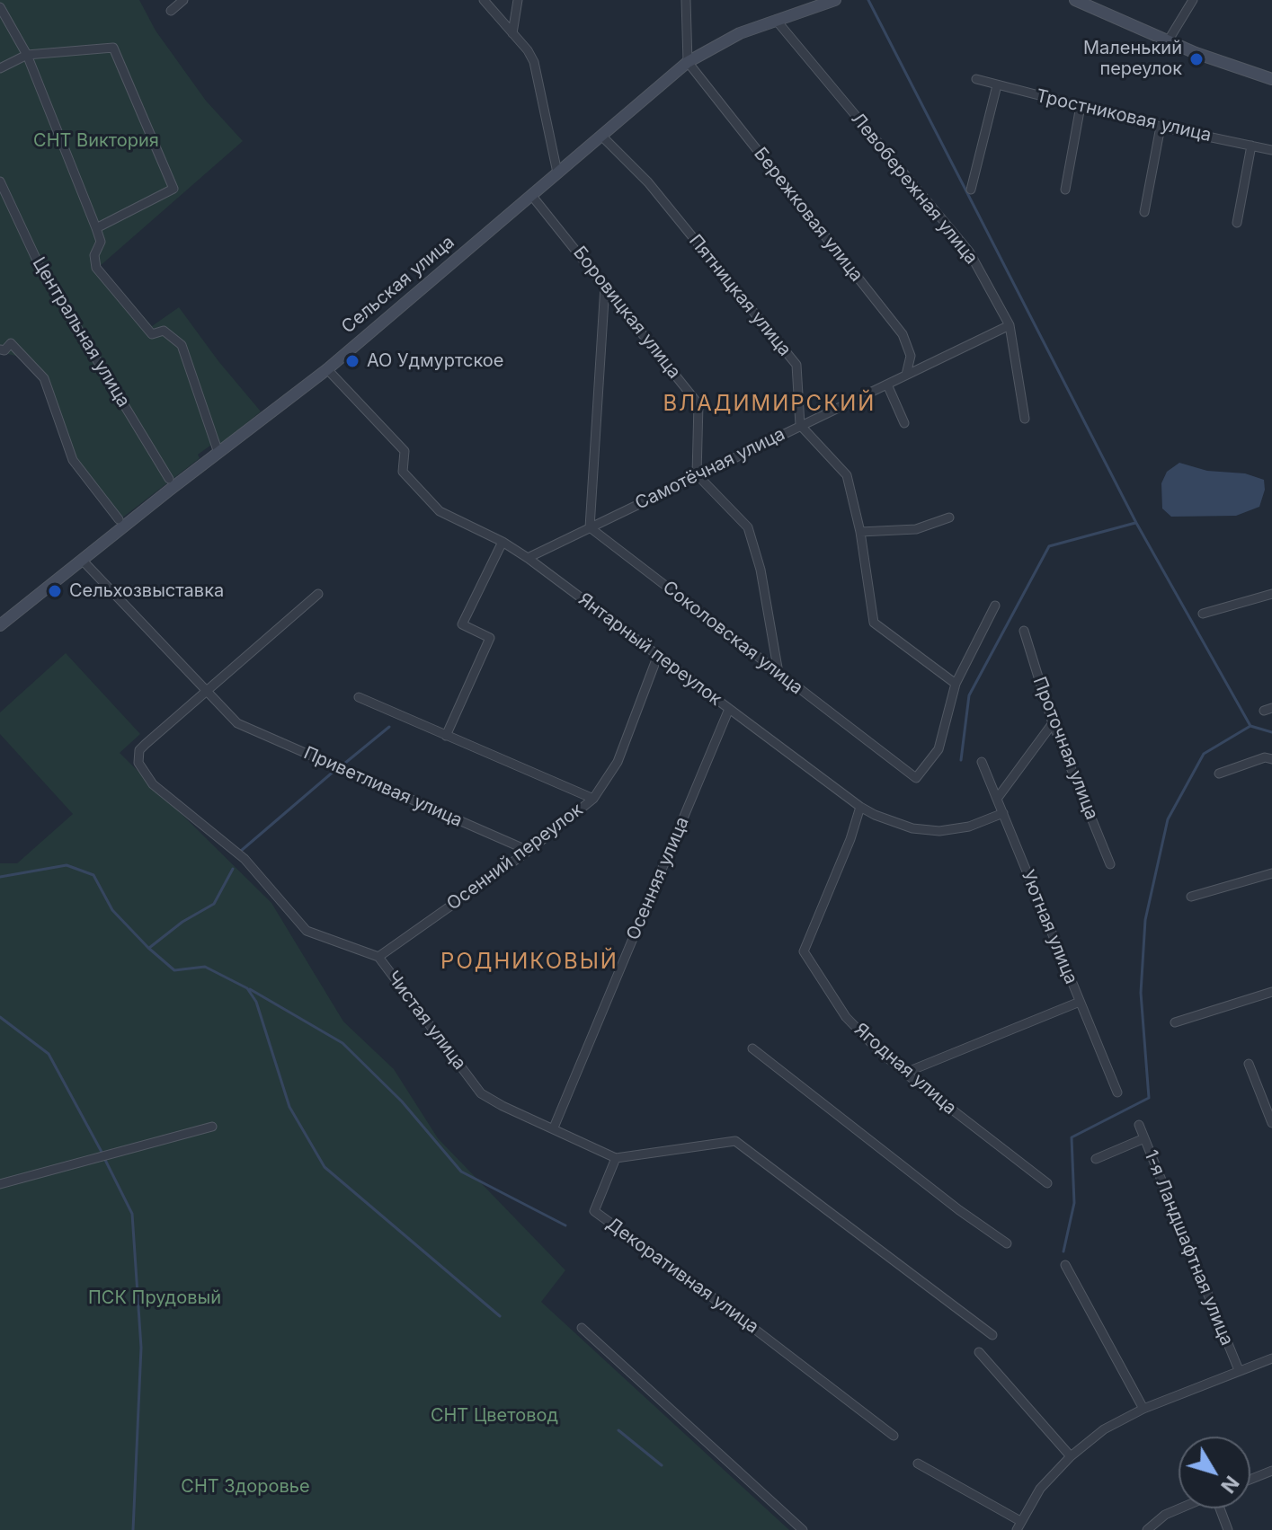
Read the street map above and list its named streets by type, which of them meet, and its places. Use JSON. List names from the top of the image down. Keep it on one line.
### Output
{"streets":{"street":["Тростниковая улица","Левобережная улица","Бережковая улица","Сельская улица","Пятницкая улица","Боровицкая улица","Центральная улица","Самотёчная улица","Соколовская улица","Янтарный переулок","Проточная улица","Приветливая улица","Осенний переулок","Осенняя улица","Уютная улица","Чистая улица","Ягодная улица","1-я Ландшафтная улица","Декоративная улица"]},"crossings":[["Левобережная улица","Сельская улица"],["Левобережная улица","Самотёчная улица"],["Бережковая улица","Сельская улица"],["Бережковая улица","Самотёчная улица"],["Сельская улица","Пятницкая улица"],["Сельская улица","Боровицкая улица"],["Сельская улица","Янтарный переулок"],["Пятницкая улица","Самотёчная улица"],["Боровицкая улица","Самотёчная улица"],["Самотёчная улица","Соколовская улица"],["Самотёчная улица","Янтарный переулок"],["Янтарный переулок","Осенний переулок"],["Янтарный переулок","Осенняя улица"],["Янтарный переулок","Уютная улица"],["Янтарный переулок","Ягодная улица"],["Приветливая улица","Осенний переулок"],["Приветливая улица","Чистая улица"],["Осенний переулок","Чистая улица"],["Осенняя улица","Чистая улица"],["Чистая улица","Декоративная улица"]],"districts":["ВЛАДИМИРСКИЙ","РОДНИКОВЫЙ"],"parks":["СНТ Виктория","ПСК Прудовый","СНТ Цветовод","СНТ Здоровье"],"places":["Маленький переулок","АО Удмуртское","Сельхозвыставка"],"north":"bottom right"}
